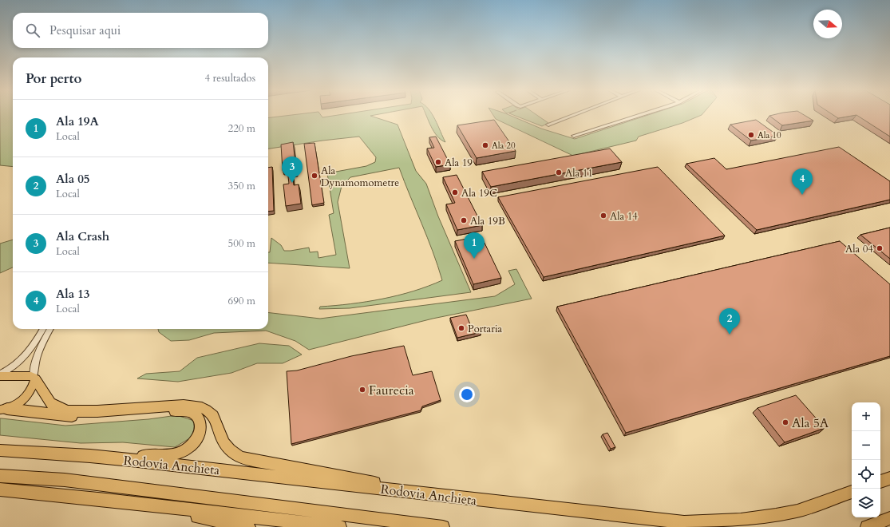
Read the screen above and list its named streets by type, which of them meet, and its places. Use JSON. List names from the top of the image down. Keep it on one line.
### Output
{"streets":{"highway":["Rodovia Anchieta"]},"places":["Ala 10","Ala 20","Ala 19","Ala 11","Ala Dynamomometre","Ala 19C","Ala 14","Ala 19B","Ala 04","Portaria","Faurecia","Ala 5A"],"north":"right","page":{"search":"Pesquisar aqui","heading":["Por perto","4 resultados"],"list":[{"mark":"1","name":"Ala 19A","note":"Local","value":"220 m"},{"mark":"2","name":"Ala 05","note":"Local","value":"350 m"},{"mark":"3","name":"Ala Crash","note":"Local","value":"500 m"},{"mark":"4","name":"Ala 13","note":"Local","value":"690 m"}],"pins":["3","4","1","2"],"map_buttons":["+","−"]}}
